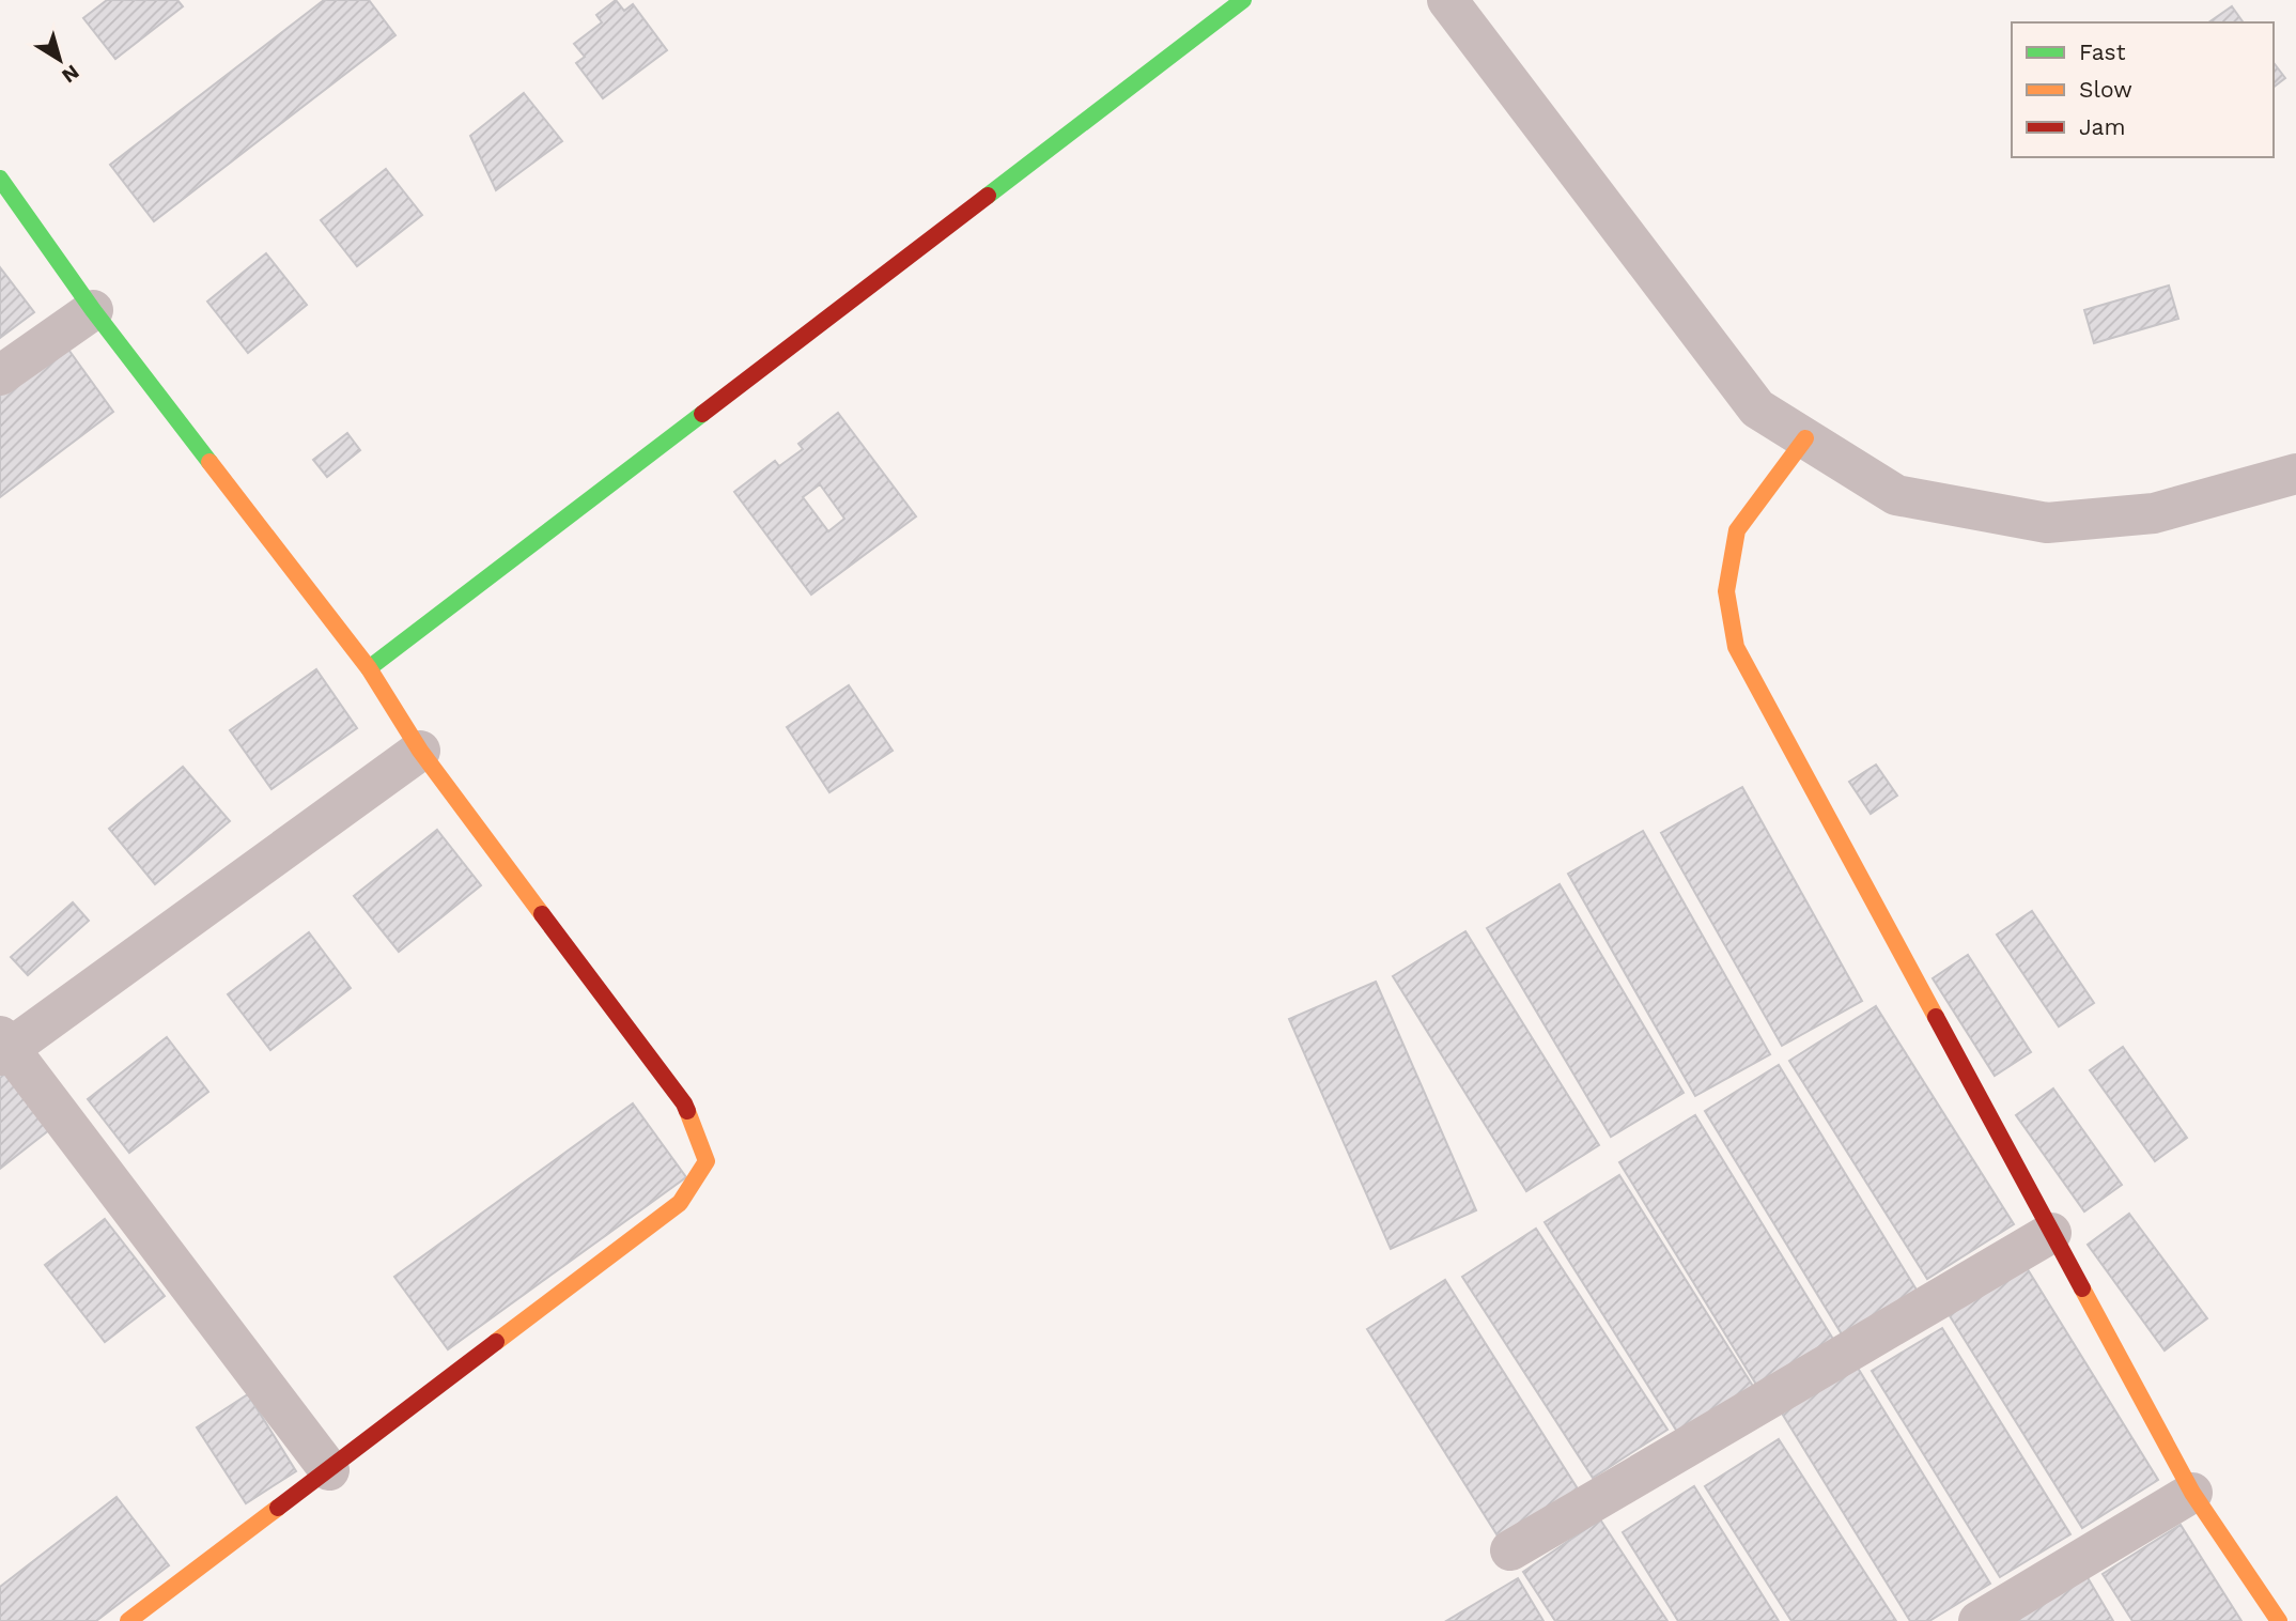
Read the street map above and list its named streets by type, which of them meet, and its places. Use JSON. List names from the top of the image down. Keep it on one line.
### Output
{"legend":["Fast","Slow","Jam"],"north":"bottom right"}
